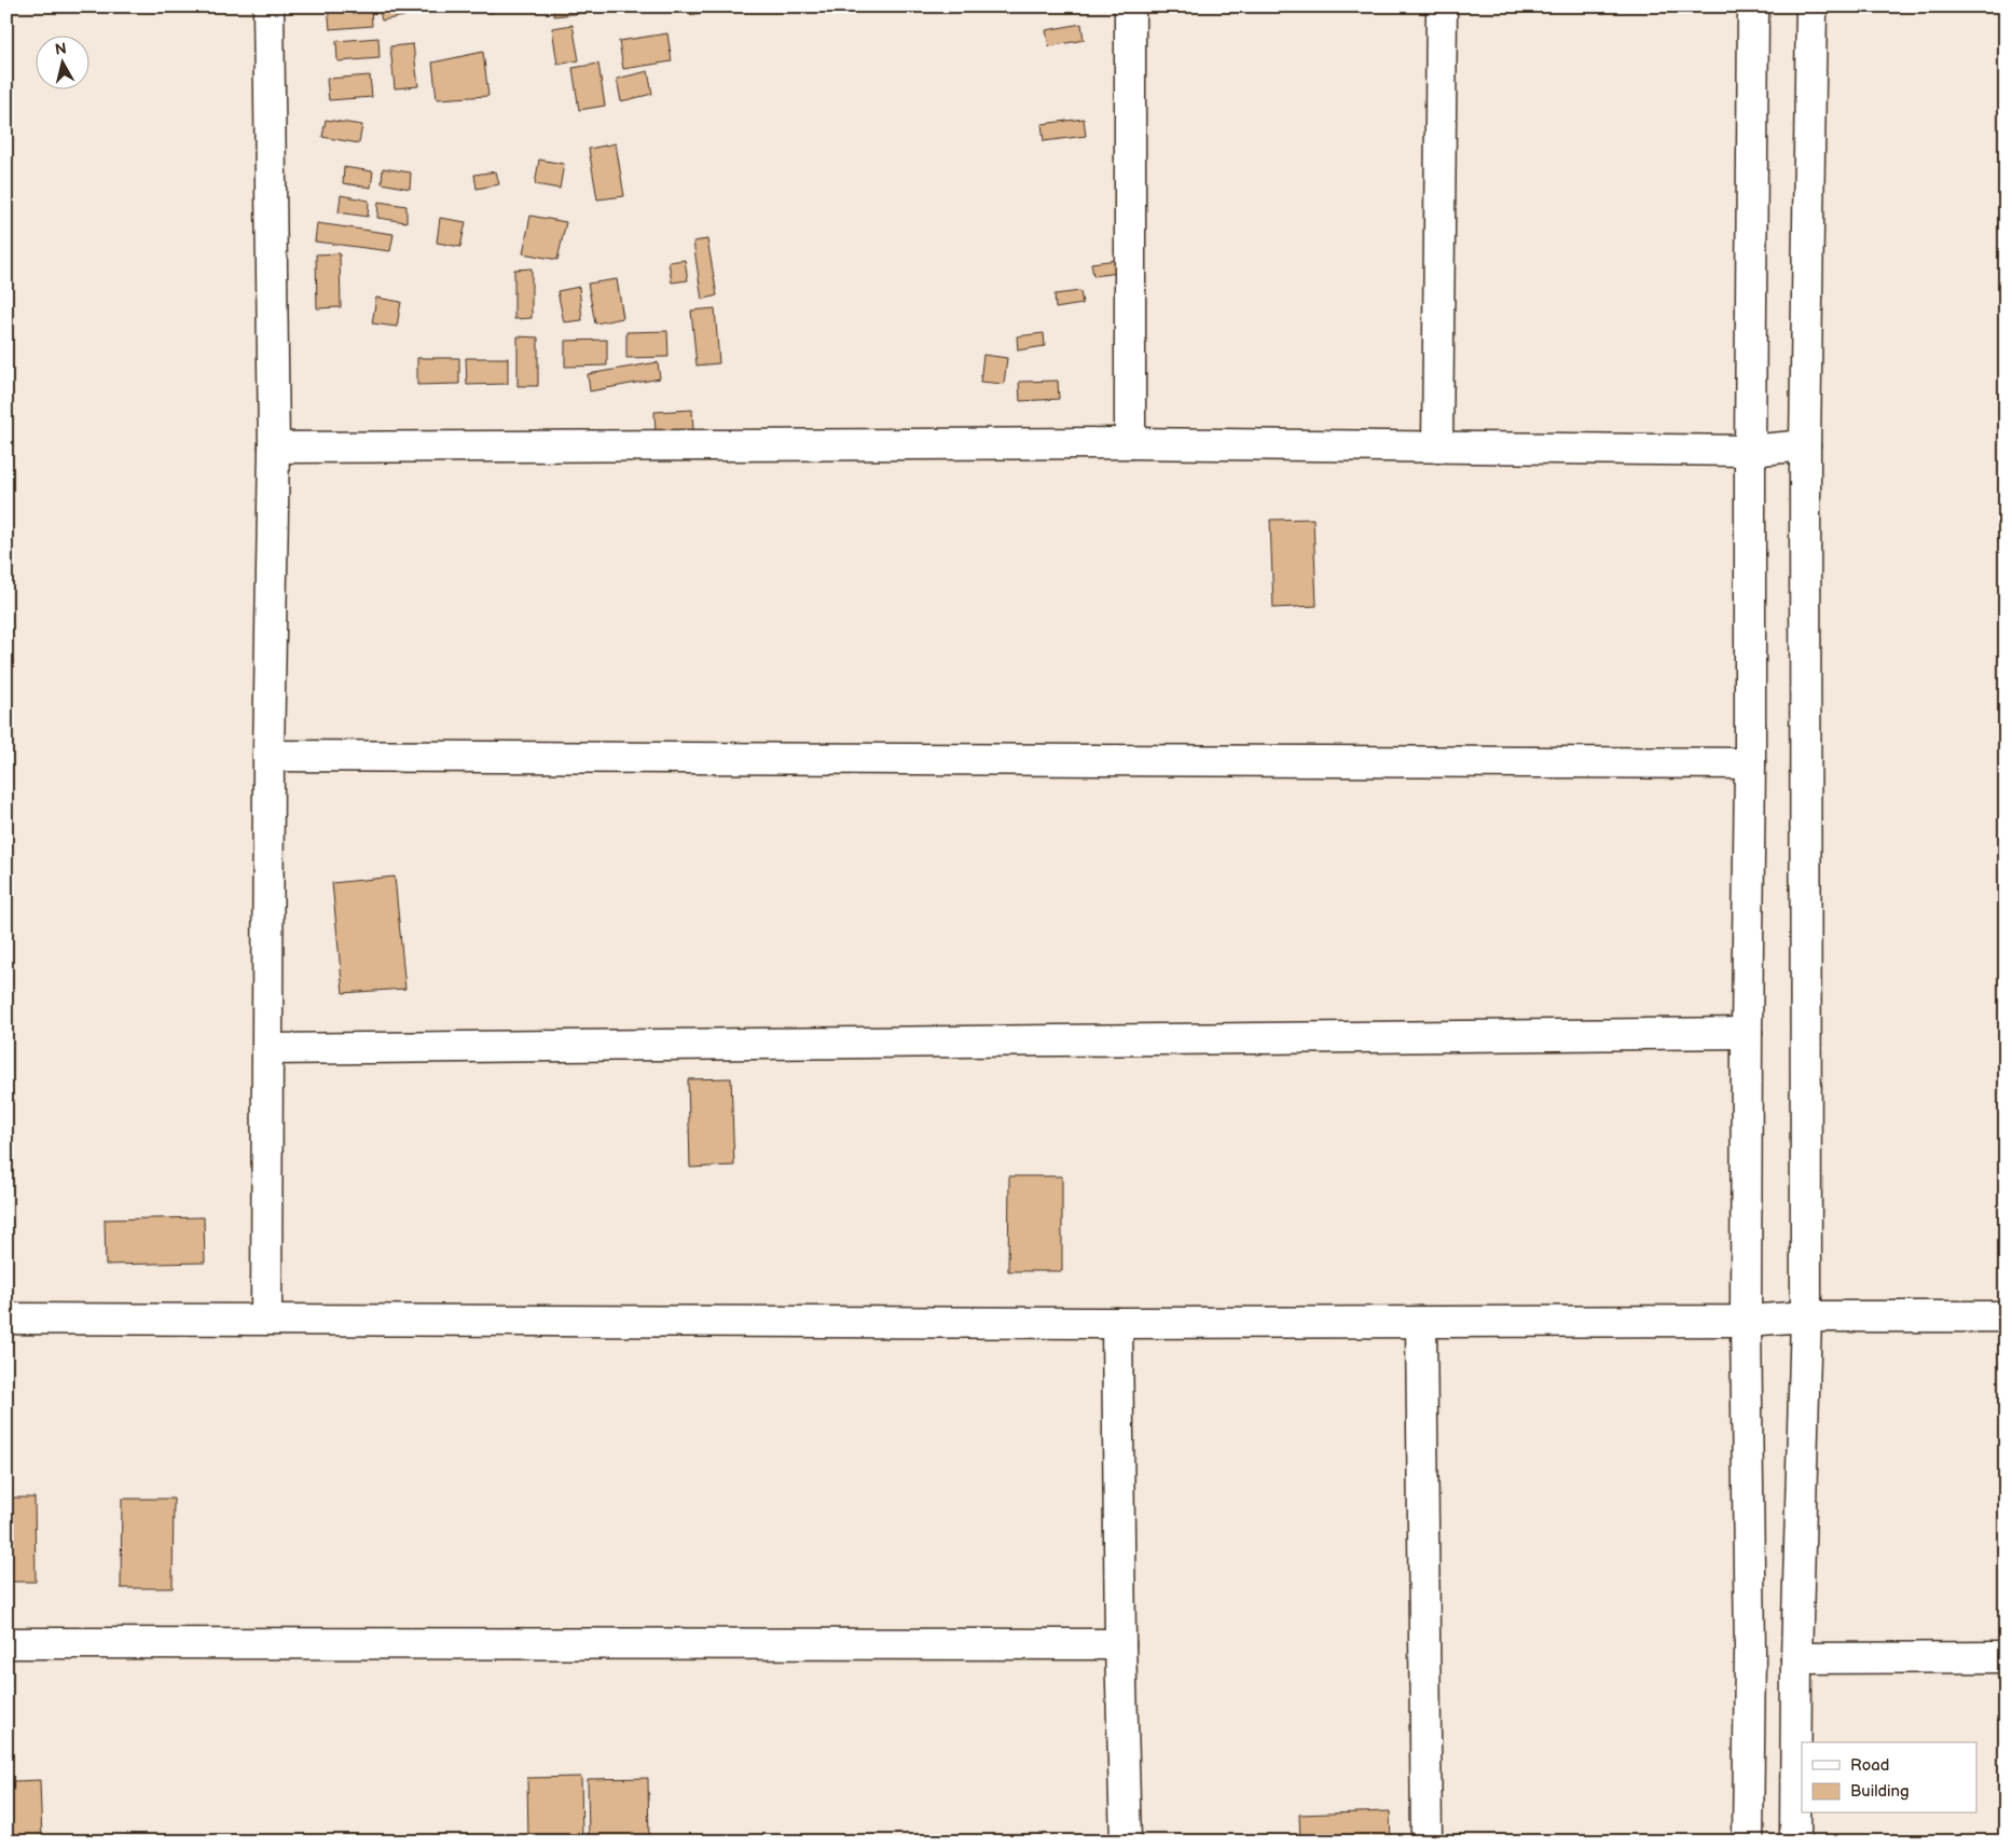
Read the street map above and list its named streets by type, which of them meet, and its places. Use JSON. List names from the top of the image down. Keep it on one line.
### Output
{"legend":["Road","Building"],"north":"top"}
